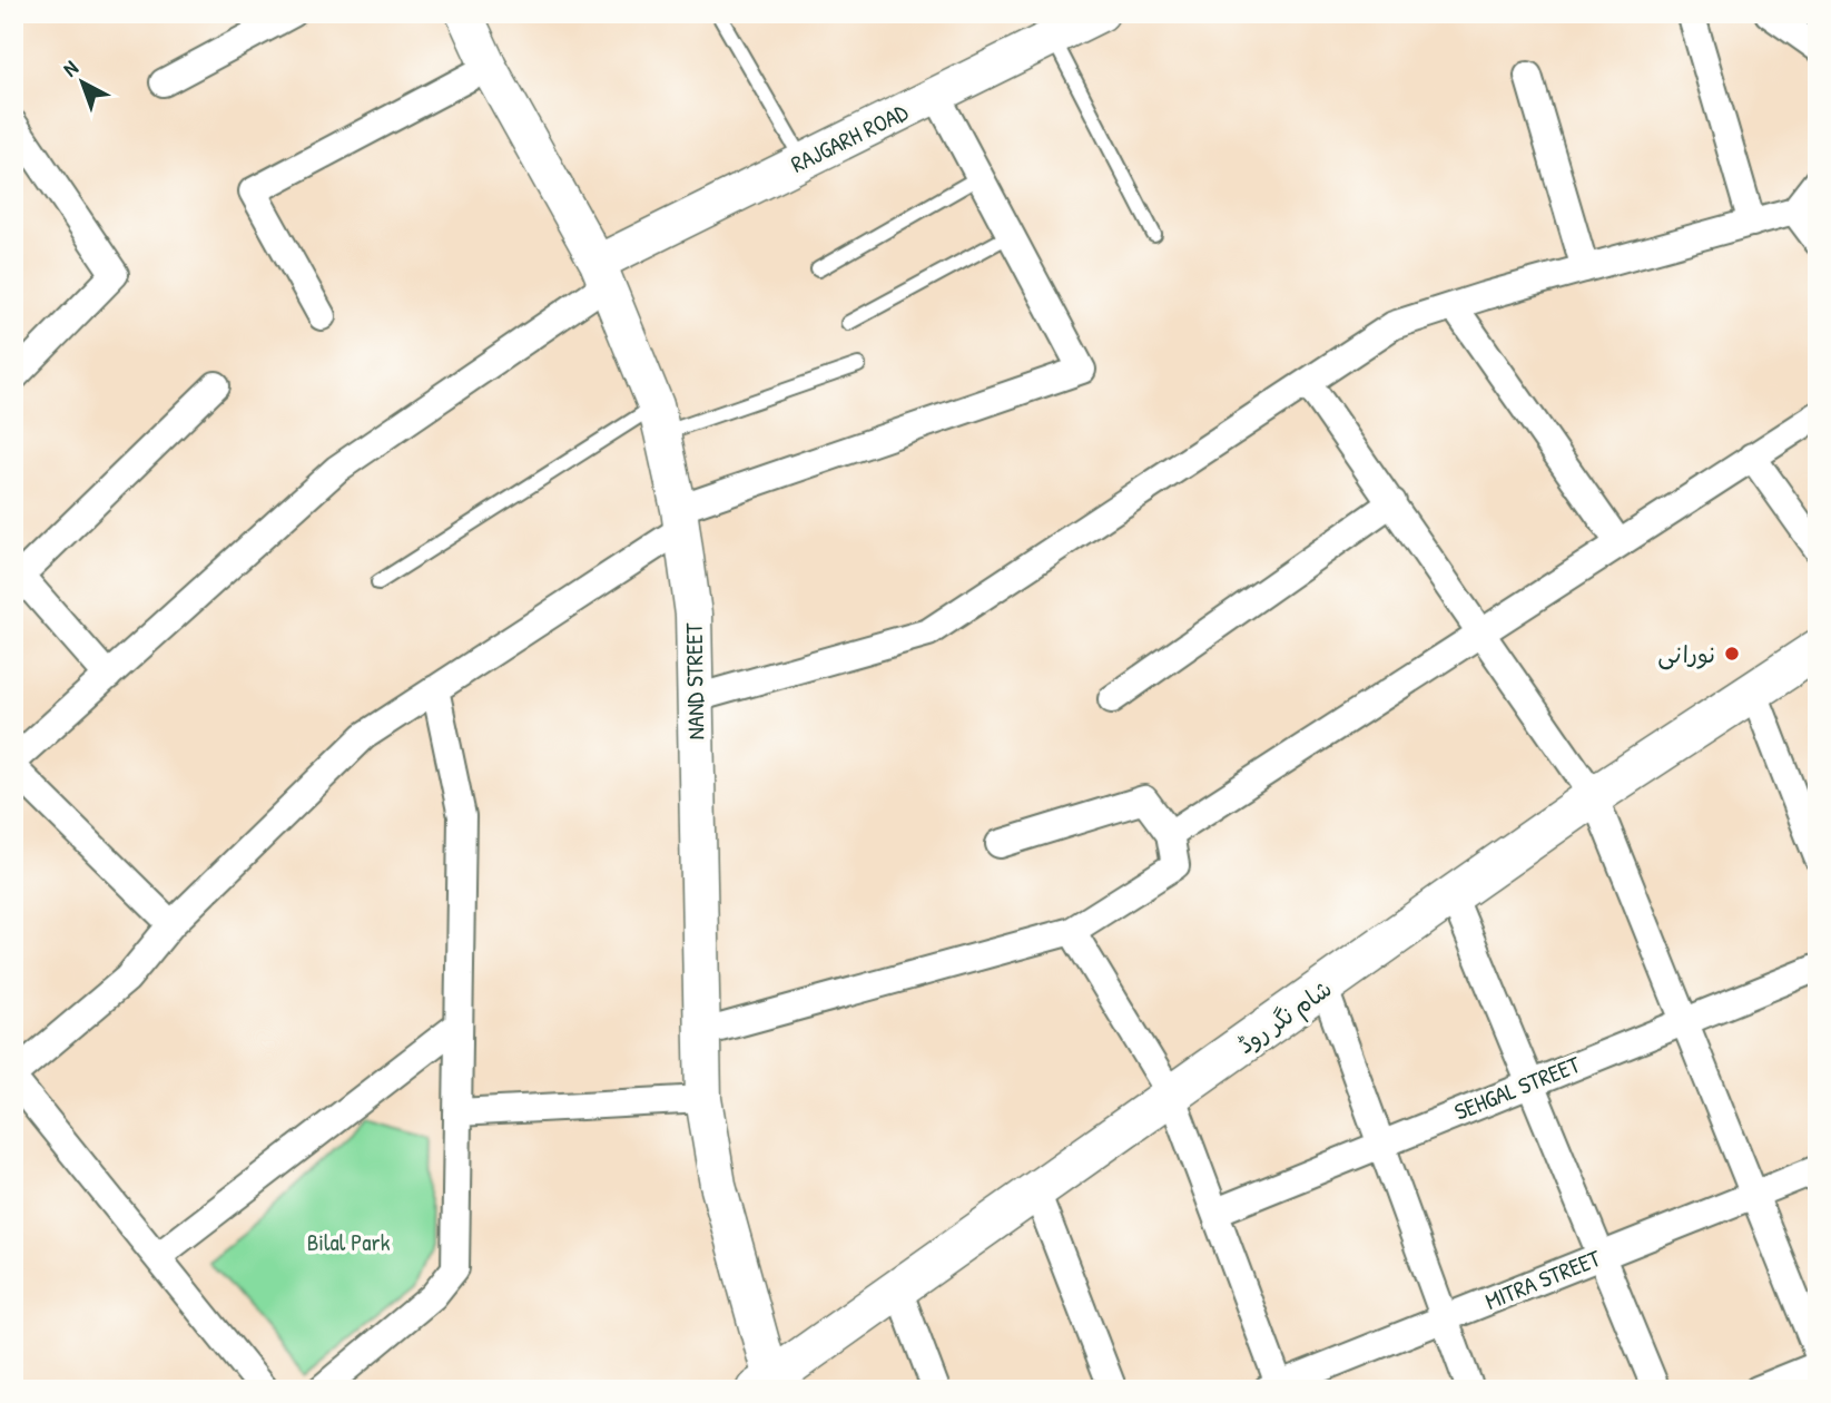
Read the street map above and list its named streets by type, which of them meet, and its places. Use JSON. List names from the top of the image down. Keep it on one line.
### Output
{"streets":{"main road":["شام نگر روڈ"],"street":["RAJGARH ROAD","NAND STREET","SEHGAL STREET","MITRA STREET"]},"crossings":[["RAJGARH ROAD","NAND STREET"],["NAND STREET","شام نگر روڈ"]],"parks":["Bilal Park"],"places":["نورانی"],"north":"top left"}
